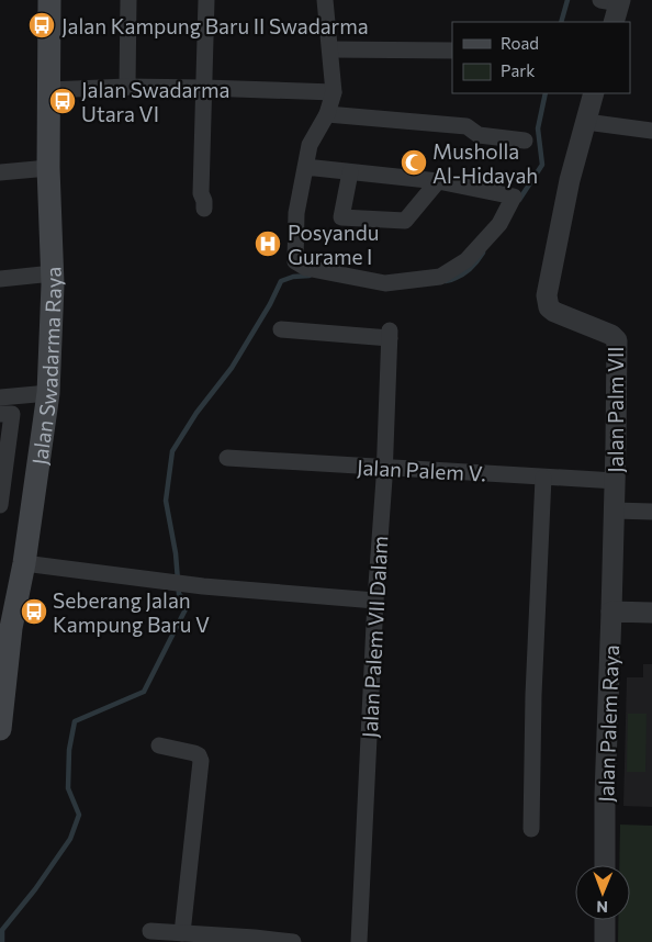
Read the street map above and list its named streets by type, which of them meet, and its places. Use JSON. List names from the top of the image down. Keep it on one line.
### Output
{"streets":{"main road":["Jalan Swadarma Raya"],"street":["Jalan Palm VII","Jalan Palem V.","Jalan Palem VII Dalam","Jalan Palem Raya"]},"crossings":[["Jalan Palm VII","Jalan Palem V."],["Jalan Palm VII","Jalan Palem Raya"],["Jalan Palem V.","Jalan Palem VII Dalam"]],"places":{"bus stop":["Jalan Kampung Baru II Swadarma","Jalan Swadarma Utara VI","Seberang Jalan Kampung Baru V"],"mosque":["Musholla Al-Hidayah"],"hospital":["Posyandu Gurame I"]},"legend":["Road","Park"],"north":"bottom"}
